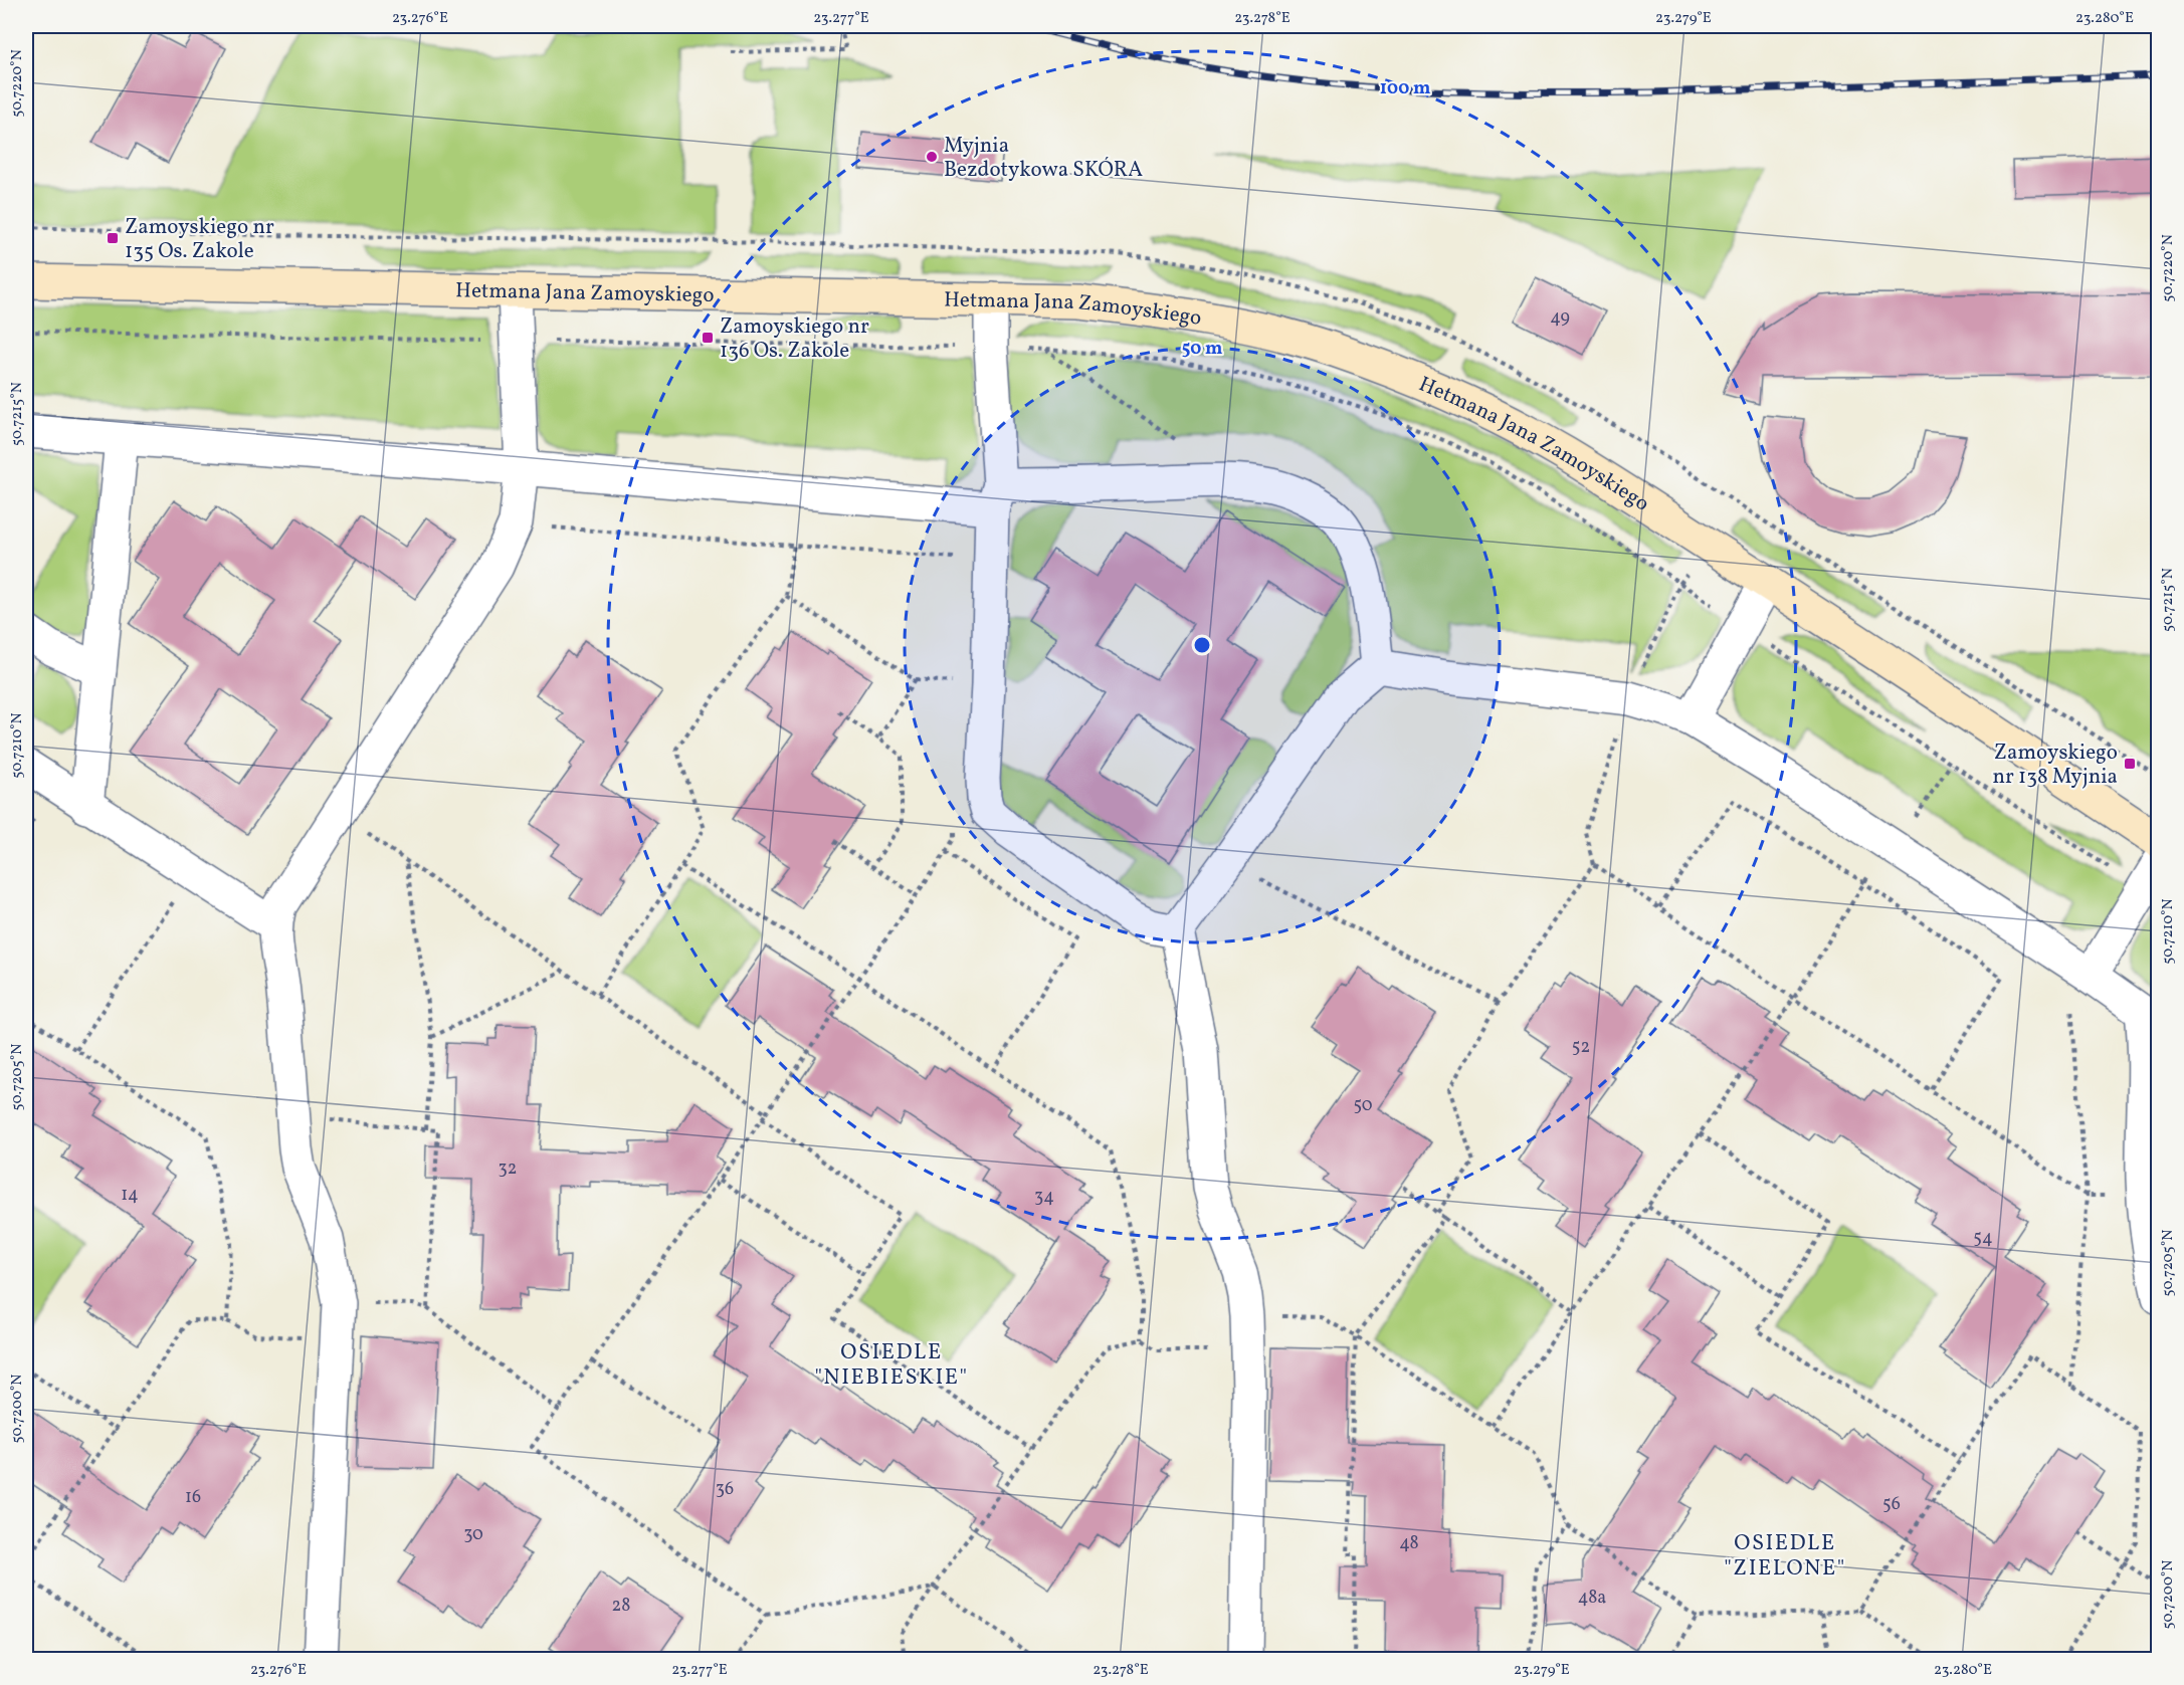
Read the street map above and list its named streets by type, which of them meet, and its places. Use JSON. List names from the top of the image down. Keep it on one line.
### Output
{"streets":{"street":["Hetmana Jana Zamoyskiego"]},"districts":["OSIEDLE \"NIEBIESKIE\"","OSIEDLE \"ZIELONE\""],"places":{"other":["Myjnia Bezdotykowa SKÓRA"],"transit":["Zamoyskiego nr 135 Os. Zakole","Zamoyskiego nr 136 Os. Zakole","Zamoyskiego nr 138 Myjnia"]},"house_numbers":["49","52","50","32","14","34","54","36","16","56","30","48","48a","28"],"coordinates":["23.276°E","23.277°E","23.278°E","23.279°E","23.280°E","50.7220°N","50.7215°N","50.7210°N","50.7205°N","50.7200°N"],"rings":["100 m","50 m"]}
